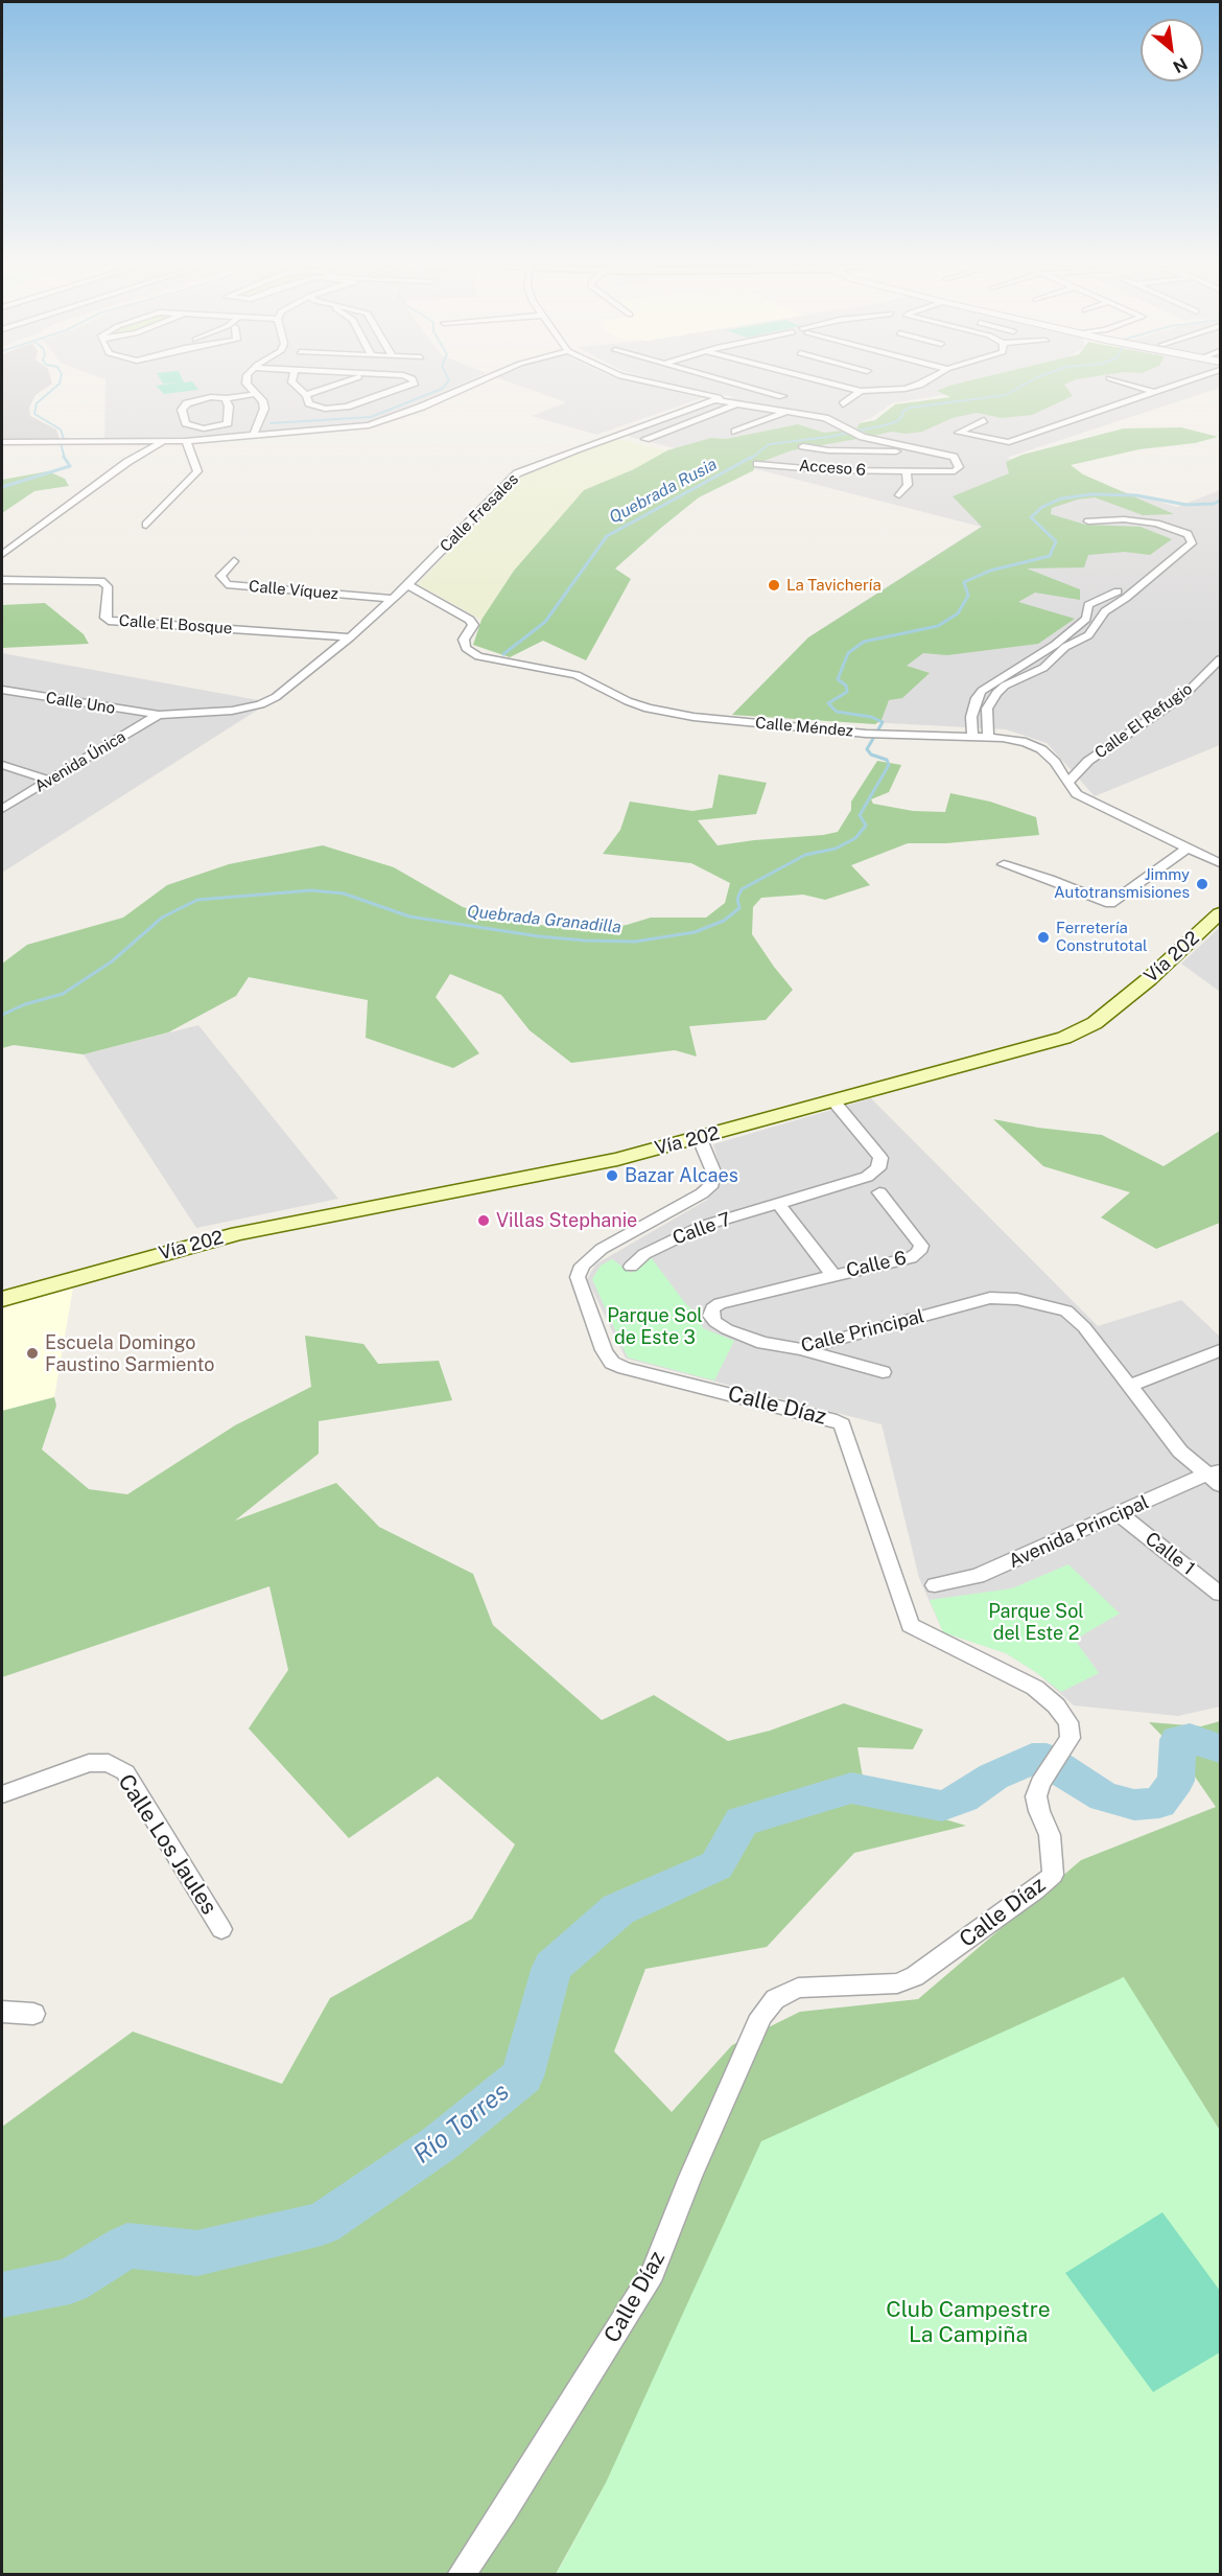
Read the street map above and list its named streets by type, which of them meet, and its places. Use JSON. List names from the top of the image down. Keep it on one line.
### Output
{"streets":{"main road":["Vía 202"],"street":["Acceso 6","Calle Fresales","Calle Víquez","Calle El Bosque","Calle Uno","Calle El Refugio","Calle Méndez","Avenida Única","Calle 7","Calle 6","Calle Principal","Calle Díaz","Avenida Principal","Calle 1","Calle Los Jaules"]},"crossings":[["Calle Fresales","Calle Víquez"],["Calle Fresales","Calle El Bosque"],["Calle Fresales","Calle Uno"],["Calle Fresales","Calle Méndez"],["Calle Fresales","Avenida Única"],["Calle Uno","Avenida Única"],["Calle El Refugio","Calle Méndez"],["Vía 202","Calle Díaz"],["Calle 6","Calle Principal"],["Calle Principal","Avenida Principal"],["Avenida Principal","Calle 1"]],"water":["Quebrada Rusia","Quebrada Granadilla","Río Torres"],"parks":["Parque Sol de Este 3","Parque Sol del Este 2","Club Campestre La Campiña"],"places":["La Tavichería","Jimmy Autotransmisiones","Ferretería Construtotal","Bazar Alcaes","Villas Stephanie","Escuela Domingo Faustino Sarmiento"],"north":"bottom right"}
